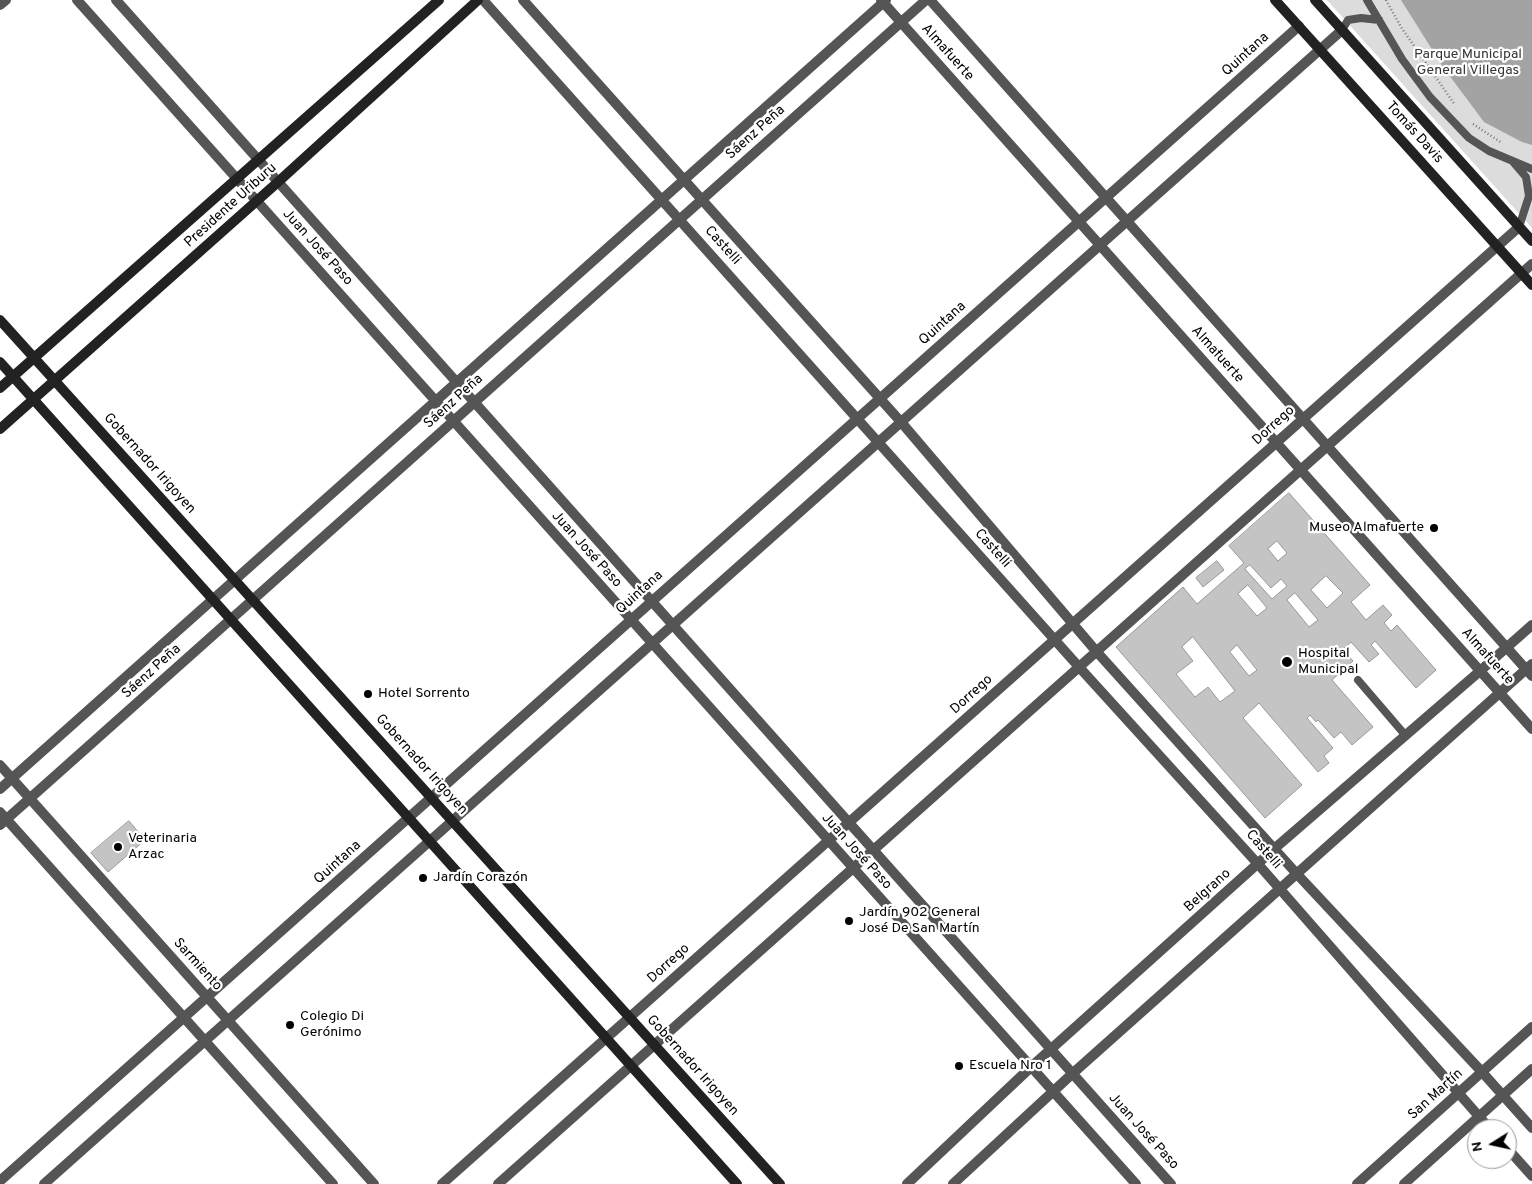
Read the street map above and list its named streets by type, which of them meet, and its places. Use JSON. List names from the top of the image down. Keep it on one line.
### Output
{"streets":{"street":["Almafuerte","Quintana","Sáenz Peña","Tomás Davis","Presidente Uriburu","Castelli","Juan José Paso","Dorrego","Gobernador Irigoyen","Belgrano","Sarmiento","San Martín"]},"crossings":[["Almafuerte","Quintana"],["Almafuerte","Sáenz Peña"],["Almafuerte","Dorrego"],["Almafuerte","Belgrano"],["Quintana","Tomás Davis"],["Quintana","Castelli"],["Quintana","Juan José Paso"],["Quintana","Gobernador Irigoyen"],["Quintana","Sarmiento"],["Sáenz Peña","Castelli"],["Sáenz Peña","Juan José Paso"],["Sáenz Peña","Gobernador Irigoyen"],["Sáenz Peña","Sarmiento"],["Tomás Davis","Dorrego"],["Presidente Uriburu","Juan José Paso"],["Presidente Uriburu","Gobernador Irigoyen"],["Castelli","Dorrego"],["Castelli","Belgrano"],["Castelli","San Martín"],["Juan José Paso","Dorrego"],["Juan José Paso","Belgrano"],["Dorrego","Gobernador Irigoyen"]],"parks":["Parque Municipal General Villegas"],"places":["Museo Almafuerte","Hospital Municipal","Hotel Sorrento","Veterinaria Arzac","Jardín Corazón","Jardín 902 General José De San Martín","Colegio Di Gerónimo","Escuela Nro 1"],"north":"left"}
